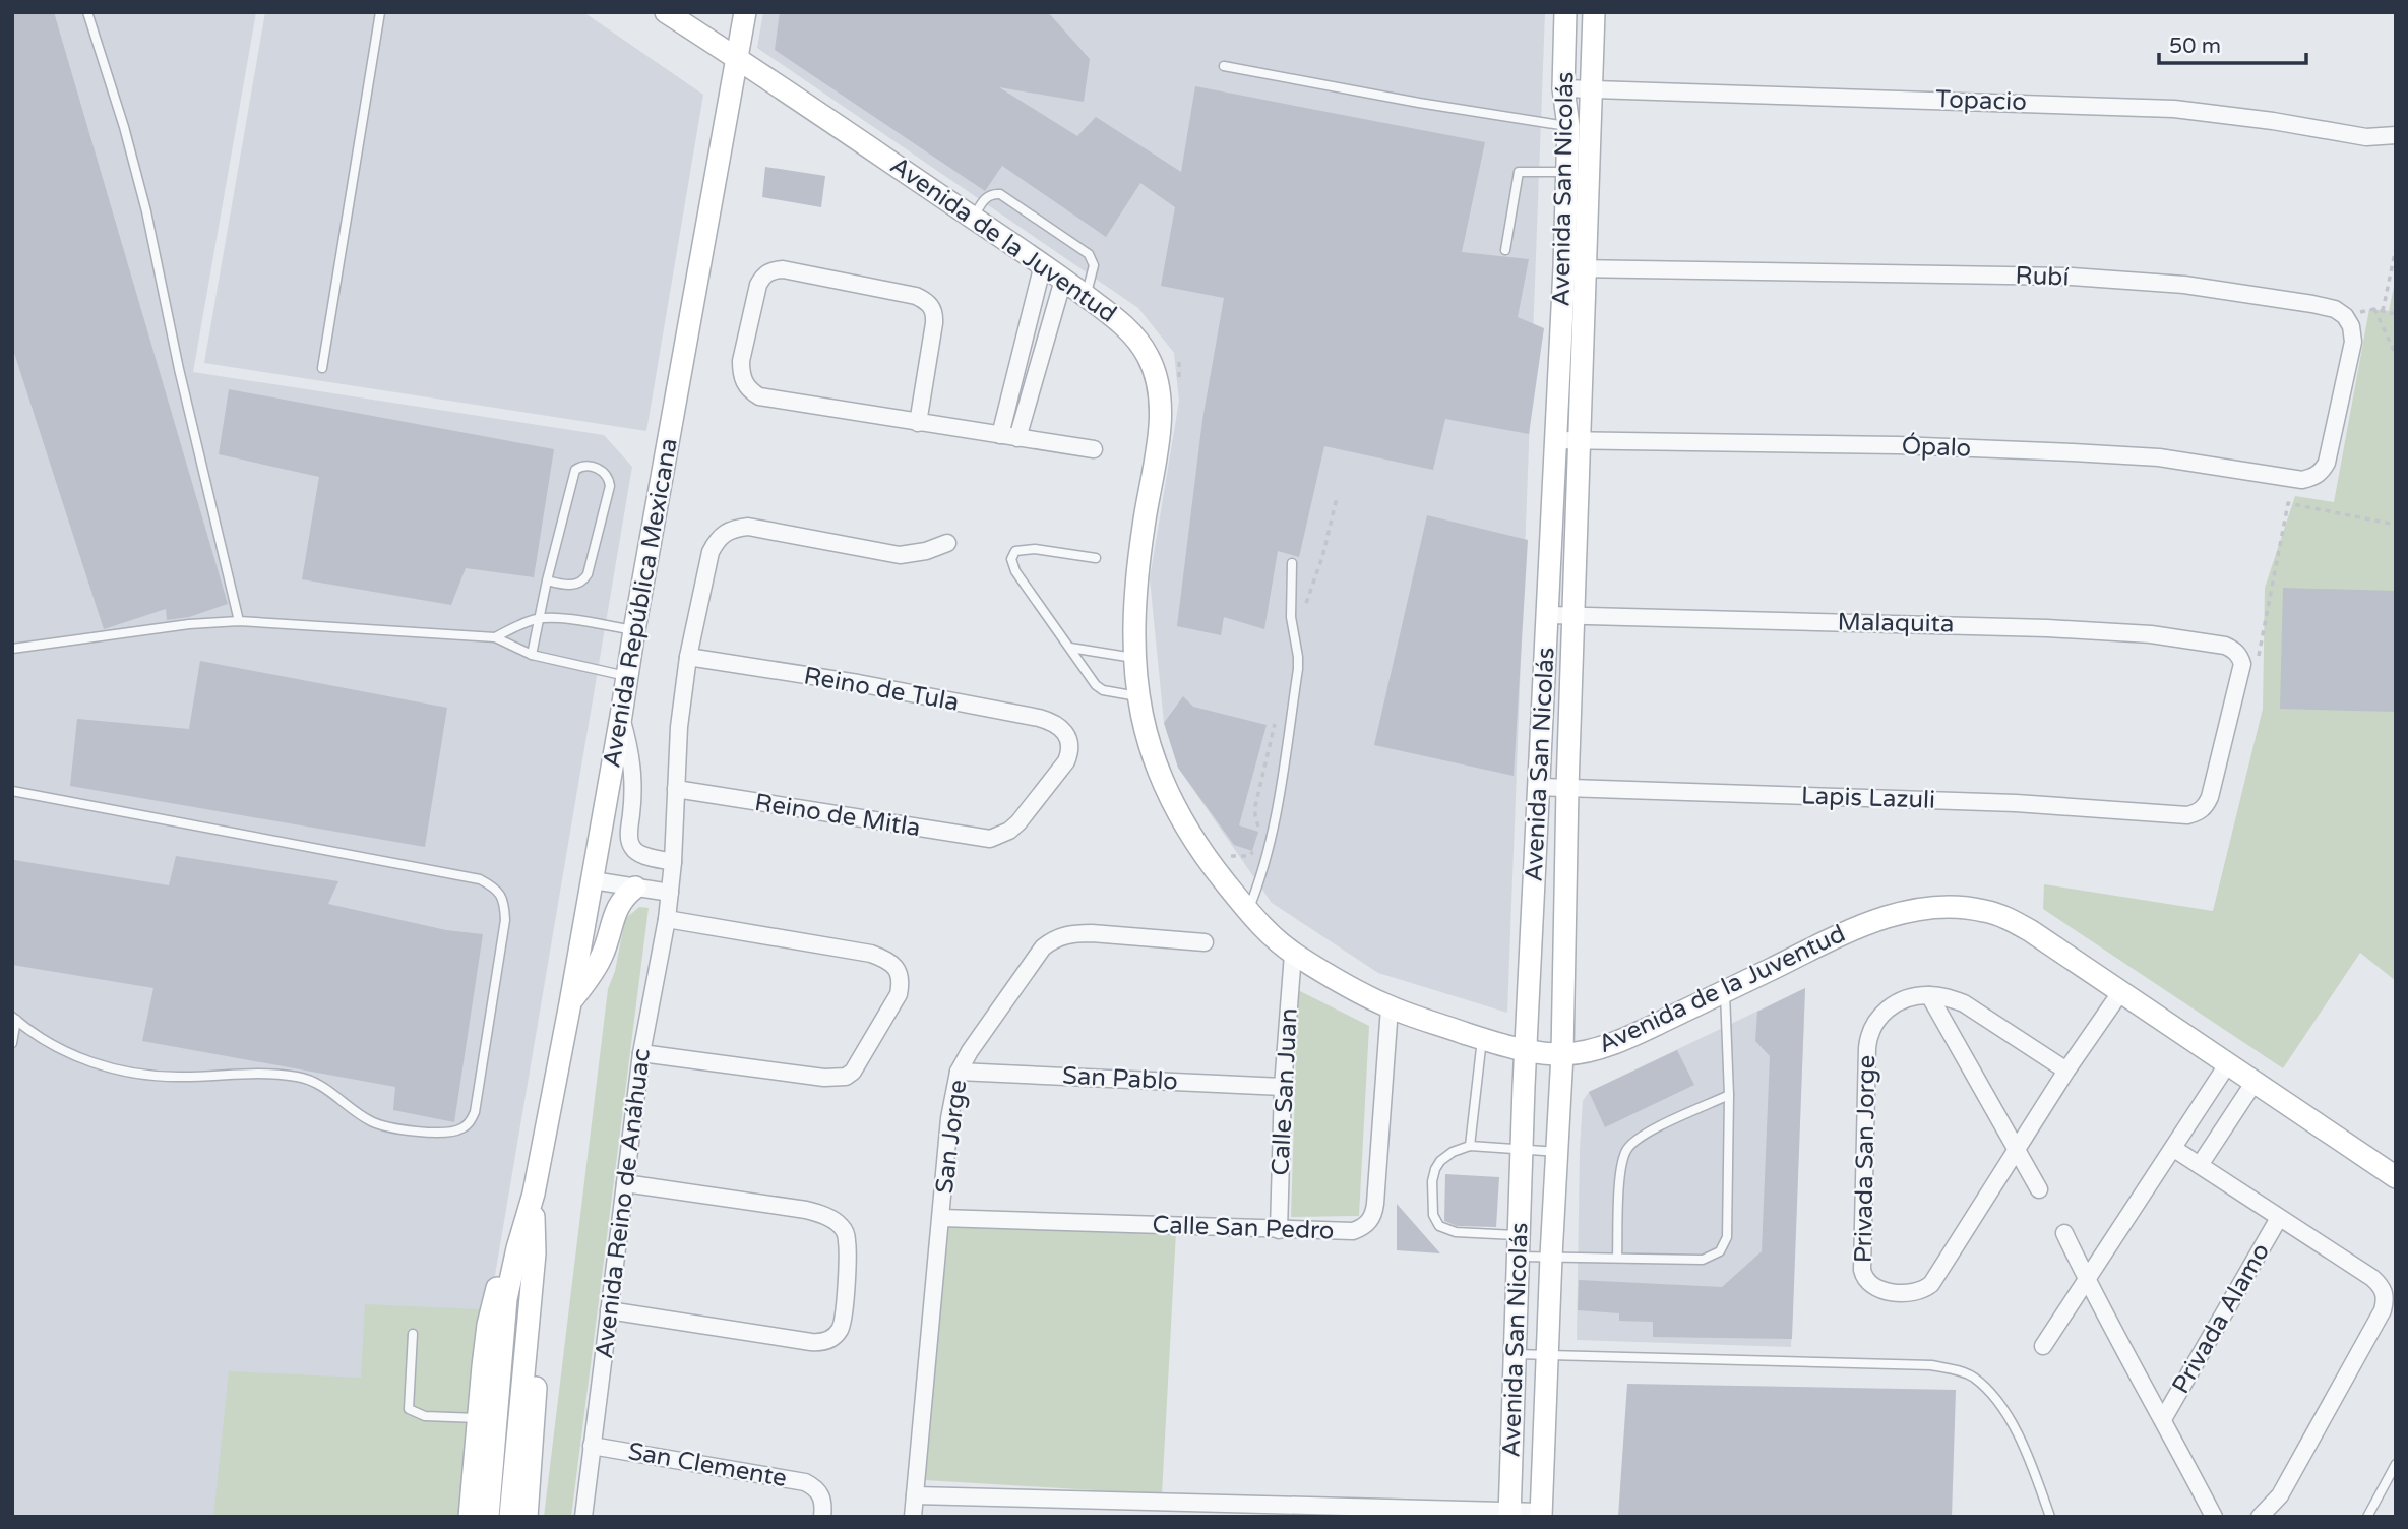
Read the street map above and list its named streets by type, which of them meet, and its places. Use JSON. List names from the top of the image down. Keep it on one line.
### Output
{"streets":{"street":["Topacio","Avenida San Nicolás","Avenida de la Juventud","Rubí","Ópalo","Avenida República Mexicana","Malaquita","Reino de Tula","Lapis Lazuli","Reino de Mitla","San Pablo","Calle San Juan","San Jorge","Privada San Jorge","Avenida Reino de Anáhuac","Calle San Pedro","Privada Alamo","San Clemente"]},"crossings":[["Topacio","Avenida San Nicolás"],["Avenida San Nicolás","Avenida de la Juventud"],["Avenida San Nicolás","Rubí"],["Avenida San Nicolás","Ópalo"],["Avenida San Nicolás","Malaquita"],["Avenida San Nicolás","Lapis Lazuli"],["Avenida de la Juventud","Avenida República Mexicana"],["Avenida de la Juventud","Calle San Juan"],["Avenida de la Juventud","Privada San Jorge"],["Avenida de la Juventud","Calle San Pedro"],["Rubí","Ópalo"],["Malaquita","Lapis Lazuli"],["Reino de Tula","Reino de Mitla"],["Reino de Tula","Avenida Reino de Anáhuac"],["Reino de Mitla","Avenida Reino de Anáhuac"],["San Pablo","Calle San Juan"],["San Pablo","San Jorge"],["Calle San Juan","Calle San Pedro"],["San Jorge","Calle San Pedro"],["Avenida Reino de Anáhuac","San Clemente"]],"scale_bar":"50 m"}
